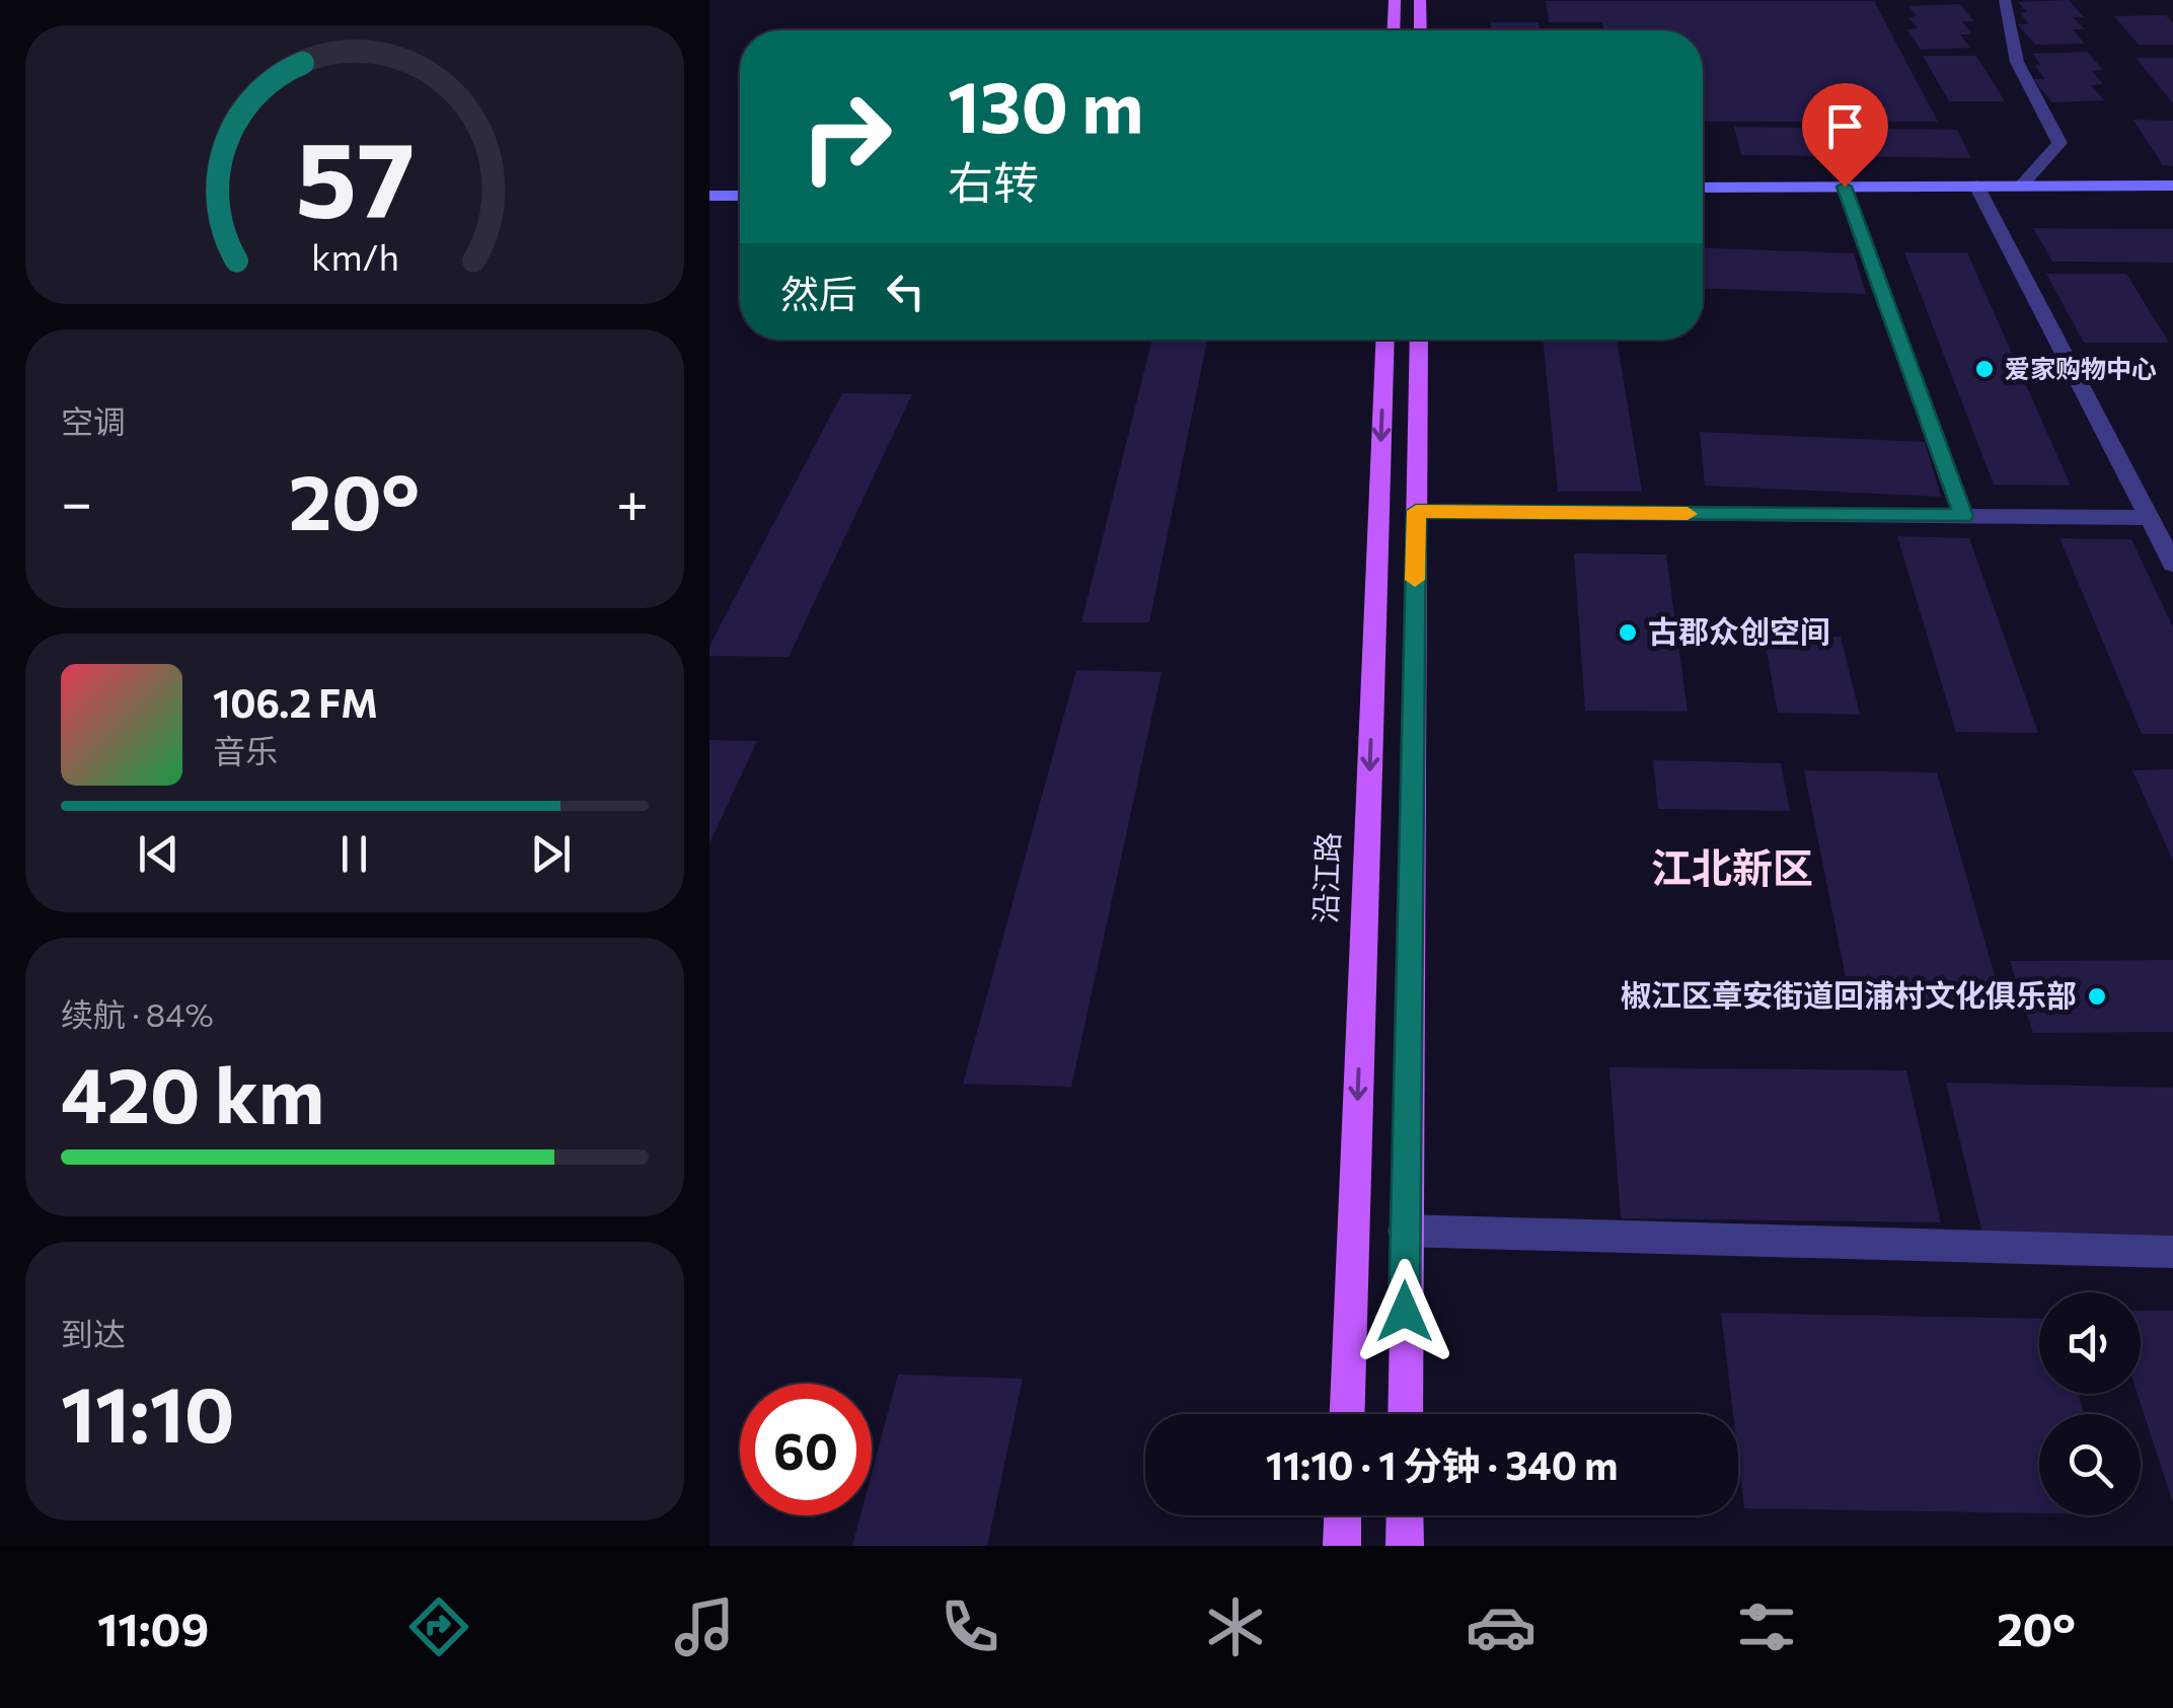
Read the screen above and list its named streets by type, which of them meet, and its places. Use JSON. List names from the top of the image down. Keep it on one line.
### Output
{"streets":{"main road":["沿江路"]},"districts":["江北新区"],"places":["爱家购物中心","古郡众创空间","椒江区章安街道回浦村文化俱乐部"],"page":{"turn":["130 m","右转"],"then":"然后","tile":["空调",["续航 · 84%","420 km"],["到达","11:10"]],"heat":["−","20°","+"],"song":["106.2 FM","音乐"],"limit":"60","trip":"11:10 · 1 分钟 · 340 m","tabs":["11:09","20°"],"gauge":["57","km/h"]}}
